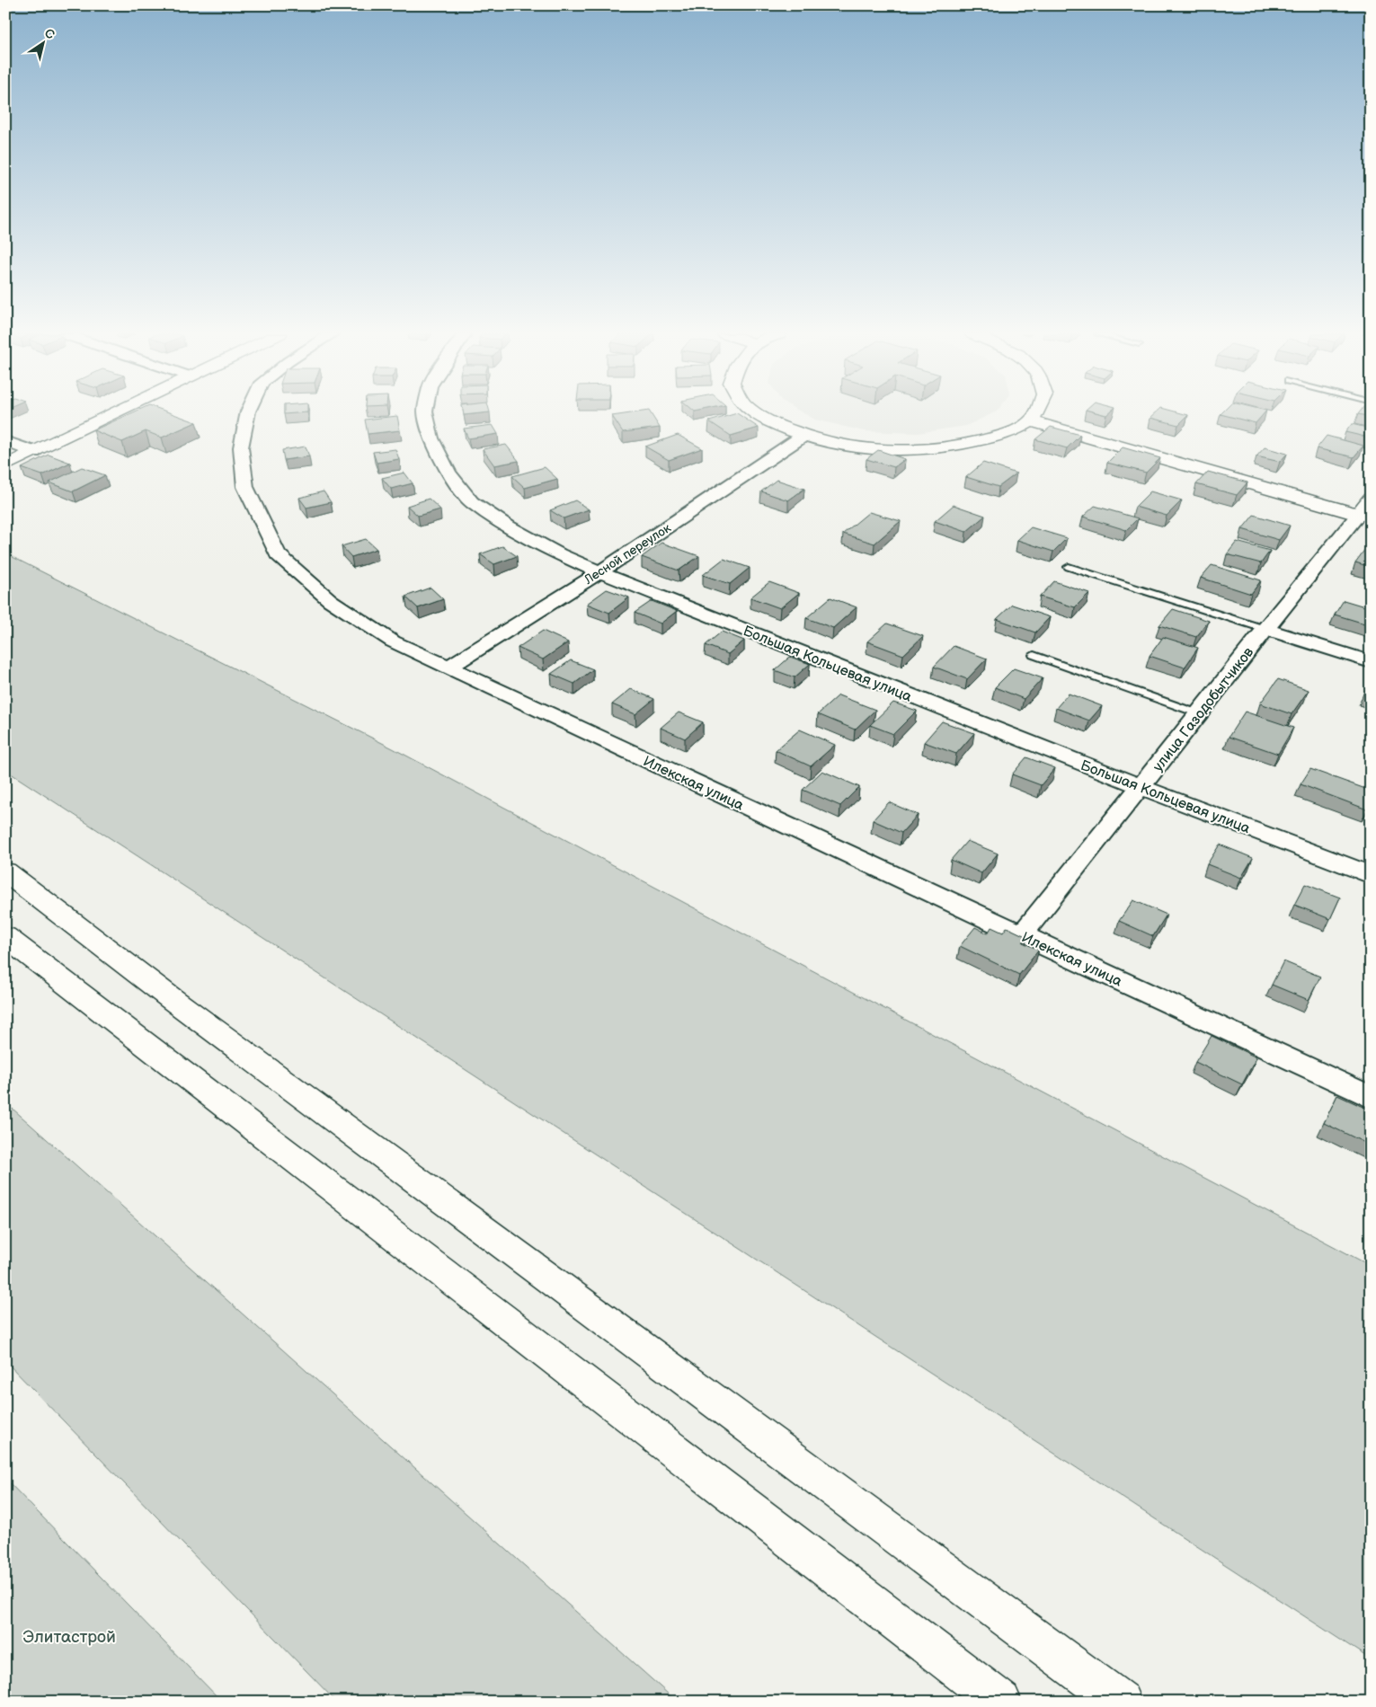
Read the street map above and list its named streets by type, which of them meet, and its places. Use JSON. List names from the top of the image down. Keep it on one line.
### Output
{"streets":{"main road":["улица Газодобытчиков"],"street":["Лесной переулок","Большая Кольцевая улица","Илекская улица"]},"crossings":[["Лесной переулок","Большая Кольцевая улица"],["Лесной переулок","Илекская улица"],["Большая Кольцевая улица","улица Газодобытчиков"],["улица Газодобытчиков","Илекская улица"]],"parks":["Элитастрой"],"north":"top right"}
